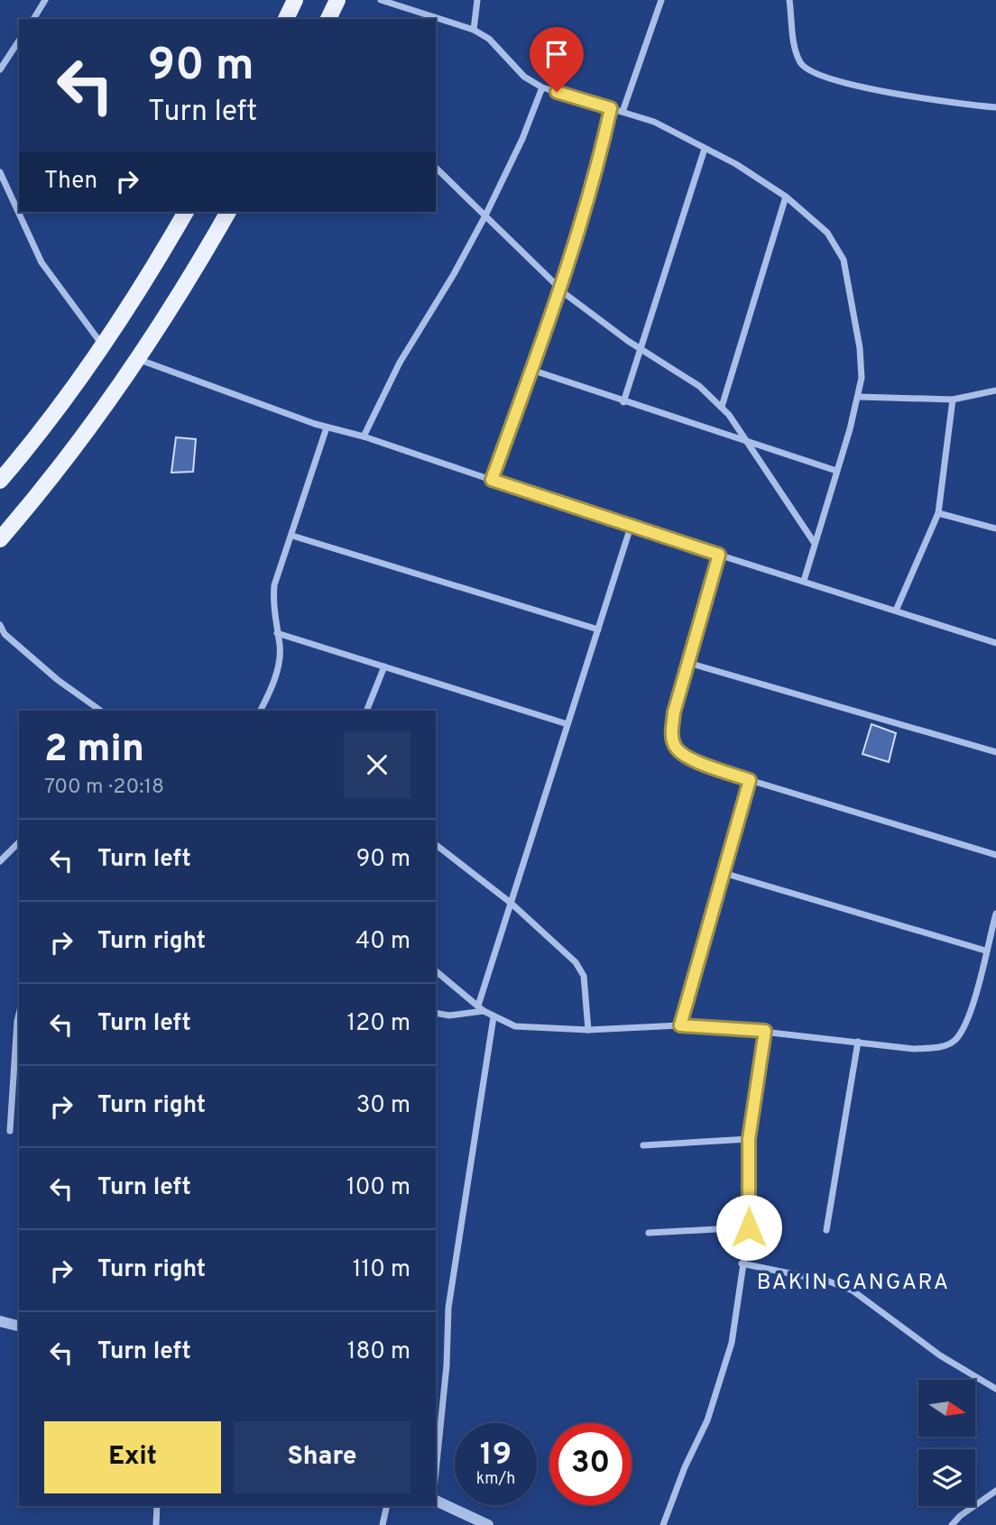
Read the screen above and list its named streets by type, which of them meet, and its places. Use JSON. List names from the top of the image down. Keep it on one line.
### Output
{"districts":["BAKIN GANGARA"],"north":"right","page":{"turn":["90 m","Turn left"],"then":"Then","heading":["2 min","700 m · 20:18"],"list":[{"name":"Turn left","value":"90 m"},{"name":"Turn right","value":"40 m"},{"name":"Turn left","value":"120 m"},{"name":"Turn right","value":"30 m"},{"name":"Turn left","value":"100 m"},{"name":"Turn right","value":"110 m"},{"name":"Turn left","value":"180 m"}],"buttons":["Exit","Share"],"speed":"19 km/h","limit":"30"}}
